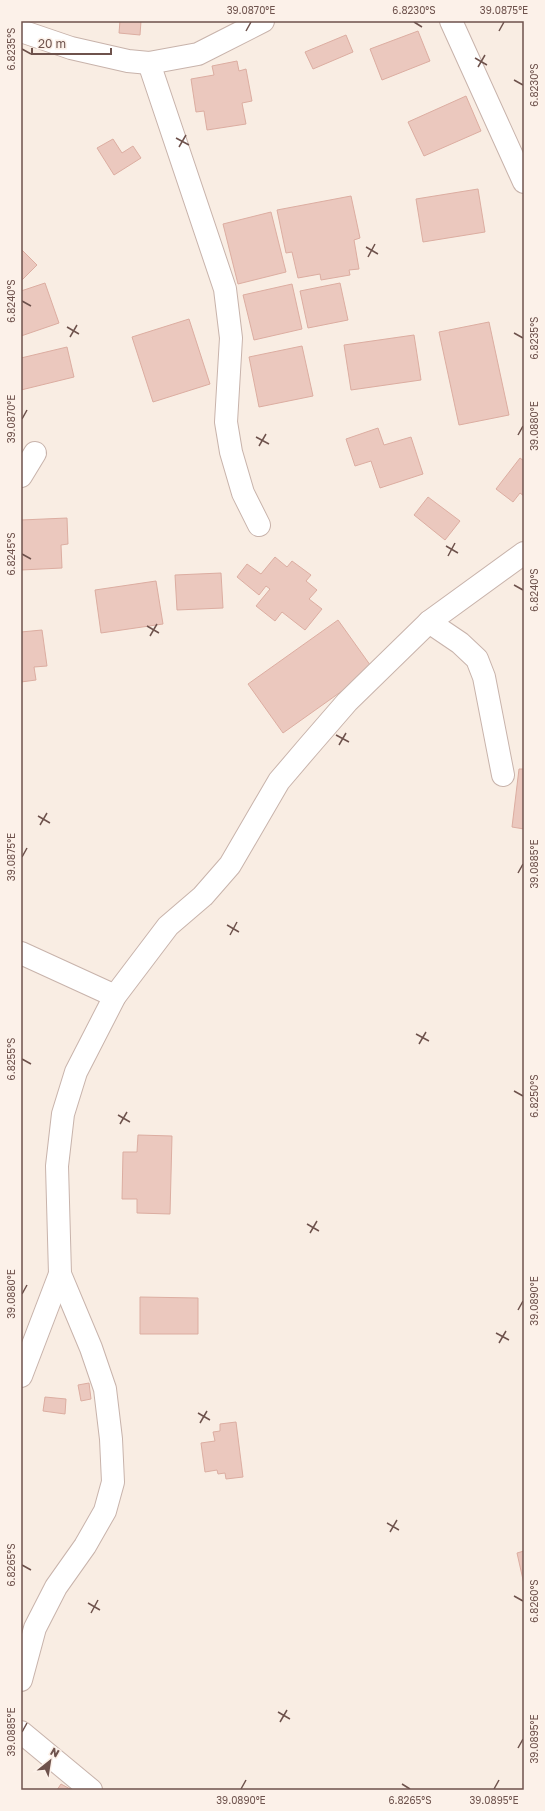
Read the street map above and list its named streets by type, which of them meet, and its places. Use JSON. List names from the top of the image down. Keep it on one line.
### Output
{"scale_bar":"20 m","north":"top right","coordinates":["39.0870°E","6.8230°S","39.0875°E","6.8235°S","6.8240°S","39.0880°E","6.8245°S","39.0885°E","6.8255°S","6.8250°S","39.0890°E","6.8265°S","6.8260°S","39.0895°E"]}
